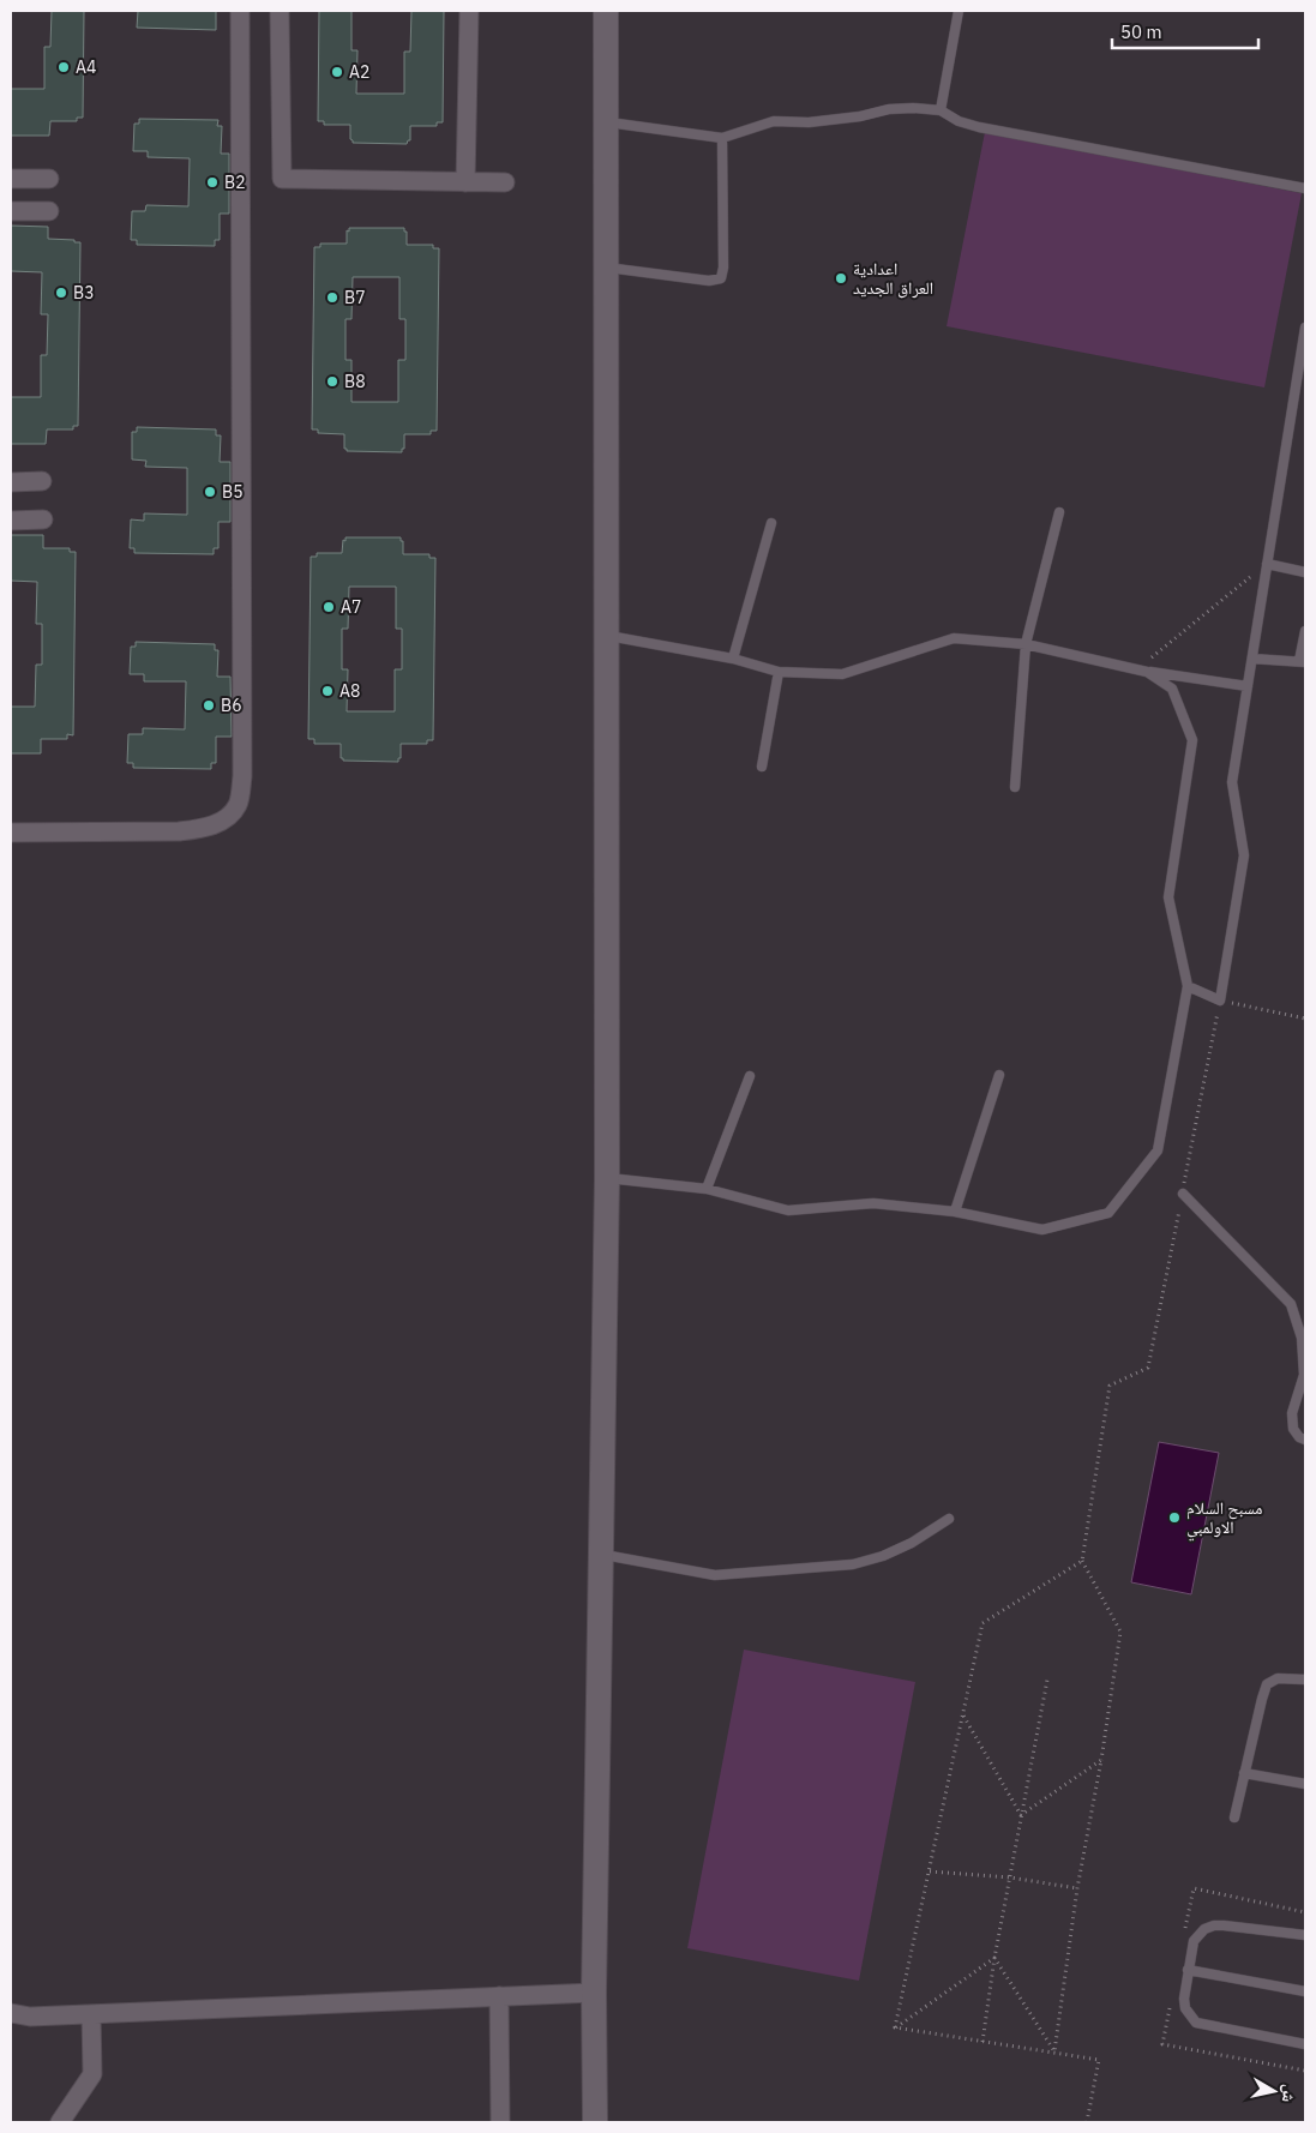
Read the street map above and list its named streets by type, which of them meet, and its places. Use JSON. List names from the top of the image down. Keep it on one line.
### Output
{"places":["A4","A2","B2","اعدادية العراق الجديد","B3","B7","B8","B5","A7","A8","B6","مسبح السلام الاولمبي"],"scale_bar":"50 m","north":"right"}
